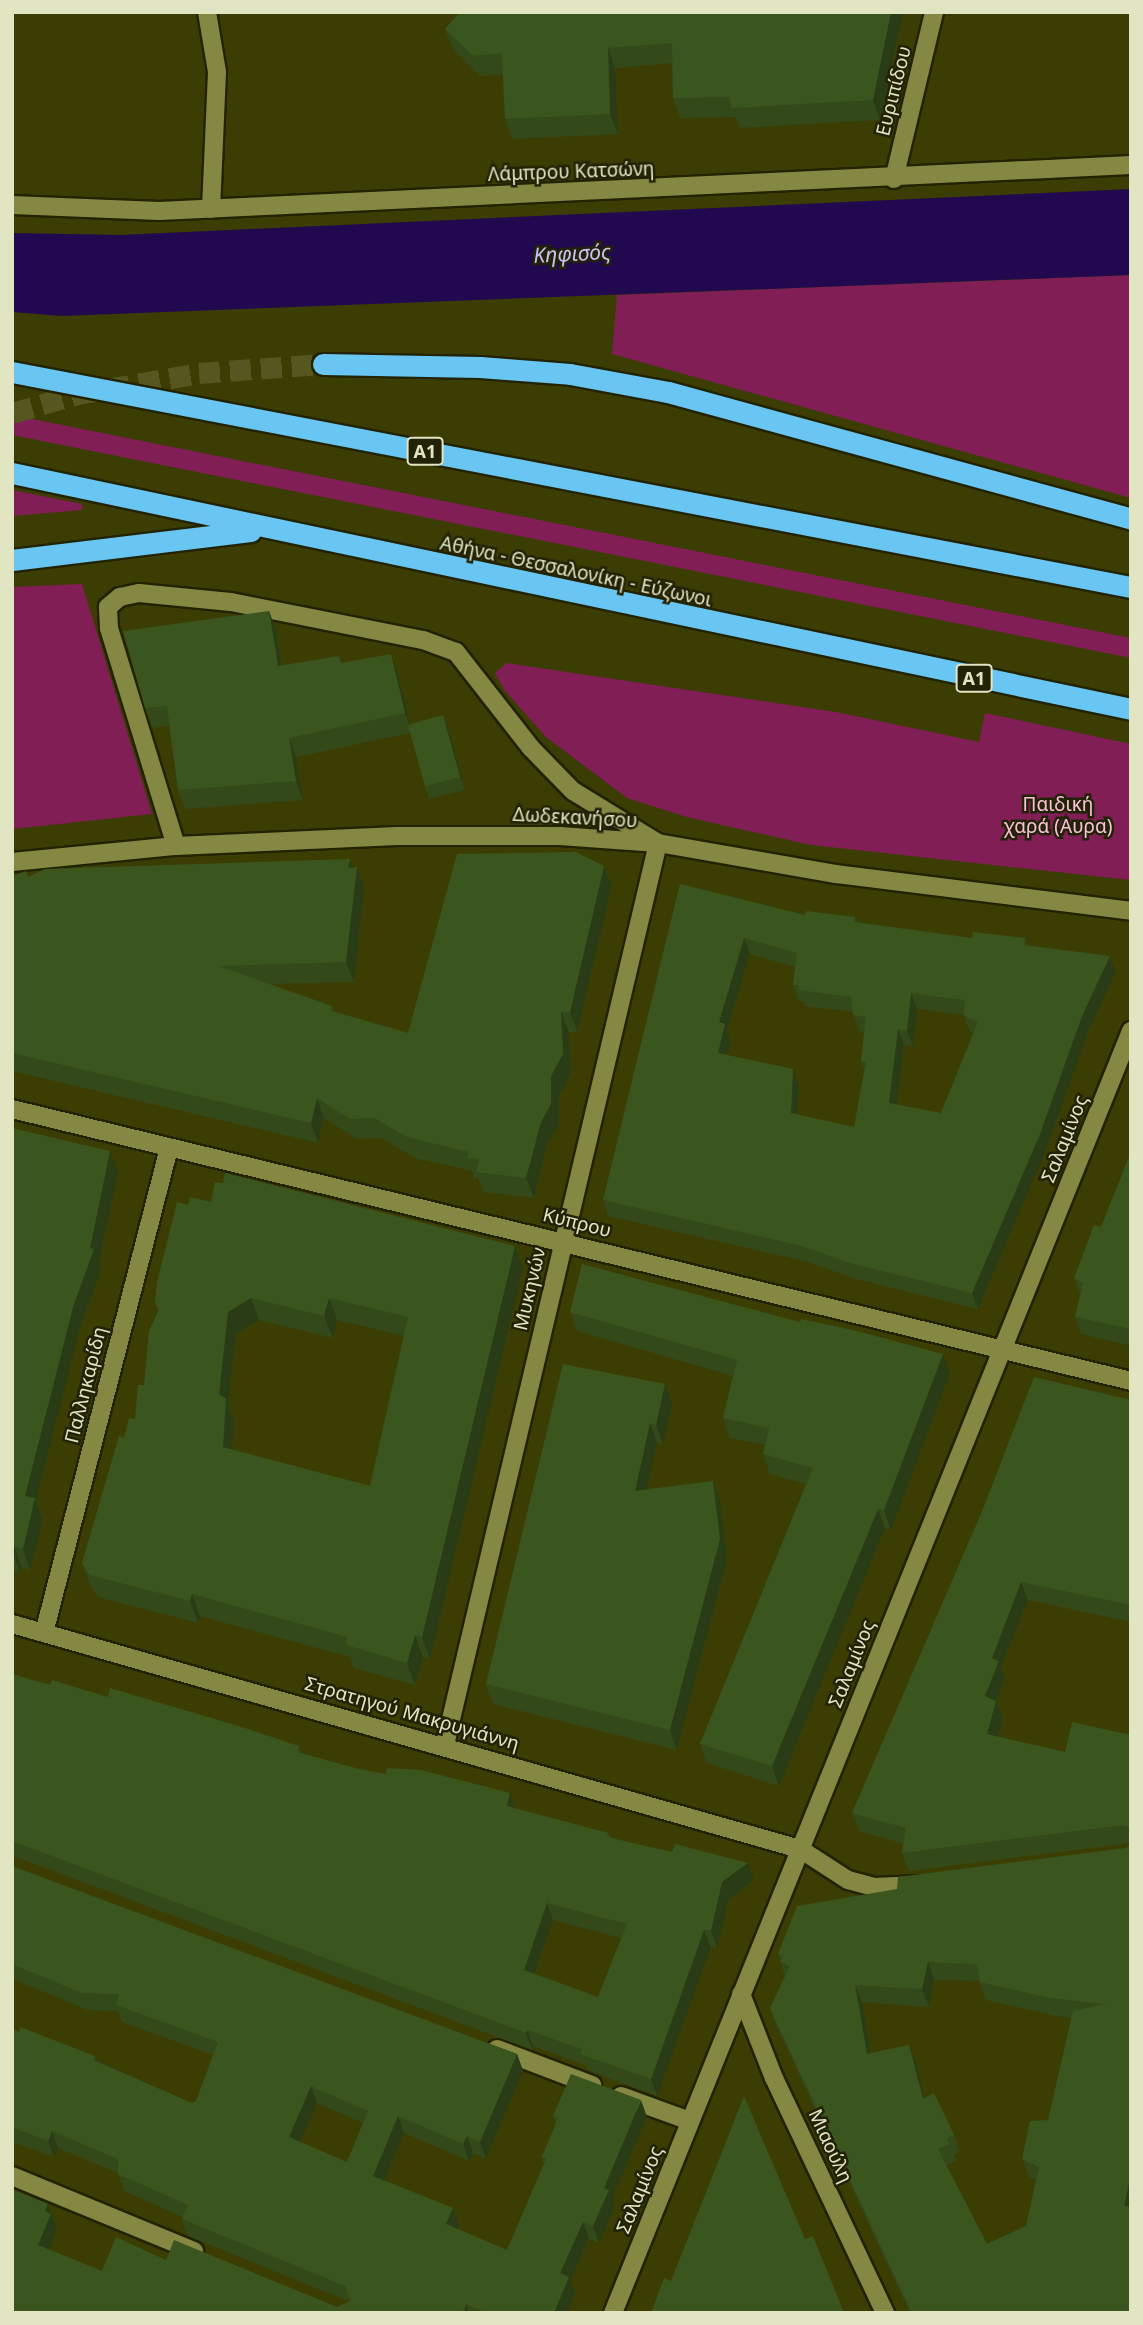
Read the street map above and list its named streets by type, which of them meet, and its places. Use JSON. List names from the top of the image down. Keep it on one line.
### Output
{"streets":{"highway":["Α1","Αθήνα - Θεσσαλονίκη - Εύζωνοι"],"street":["Ευριπίδου","Λάμπρου Κατσώνη","Δωδεκανήσου","Σαλαμίνος","Κύπρου","Μυκηνών","Παλληκαρίδη","Στρατηγού Μακρυγιάννη","Μιαούλη"]},"crossings":[["Ευριπίδου","Λάμπρου Κατσώνη"],["Δωδεκανήσου","Μυκηνών"],["Σαλαμίνος","Κύπρου"],["Σαλαμίνος","Στρατηγού Μακρυγιάννη"],["Σαλαμίνος","Μιαούλη"],["Κύπρου","Μυκηνών"],["Κύπρου","Παλληκαρίδη"],["Μυκηνών","Στρατηγού Μακρυγιάννη"],["Παλληκαρίδη","Στρατηγού Μακρυγιάννη"]],"water":["Κηφισός"],"parks":["Παιδική χαρά (Αυρα)"]}
